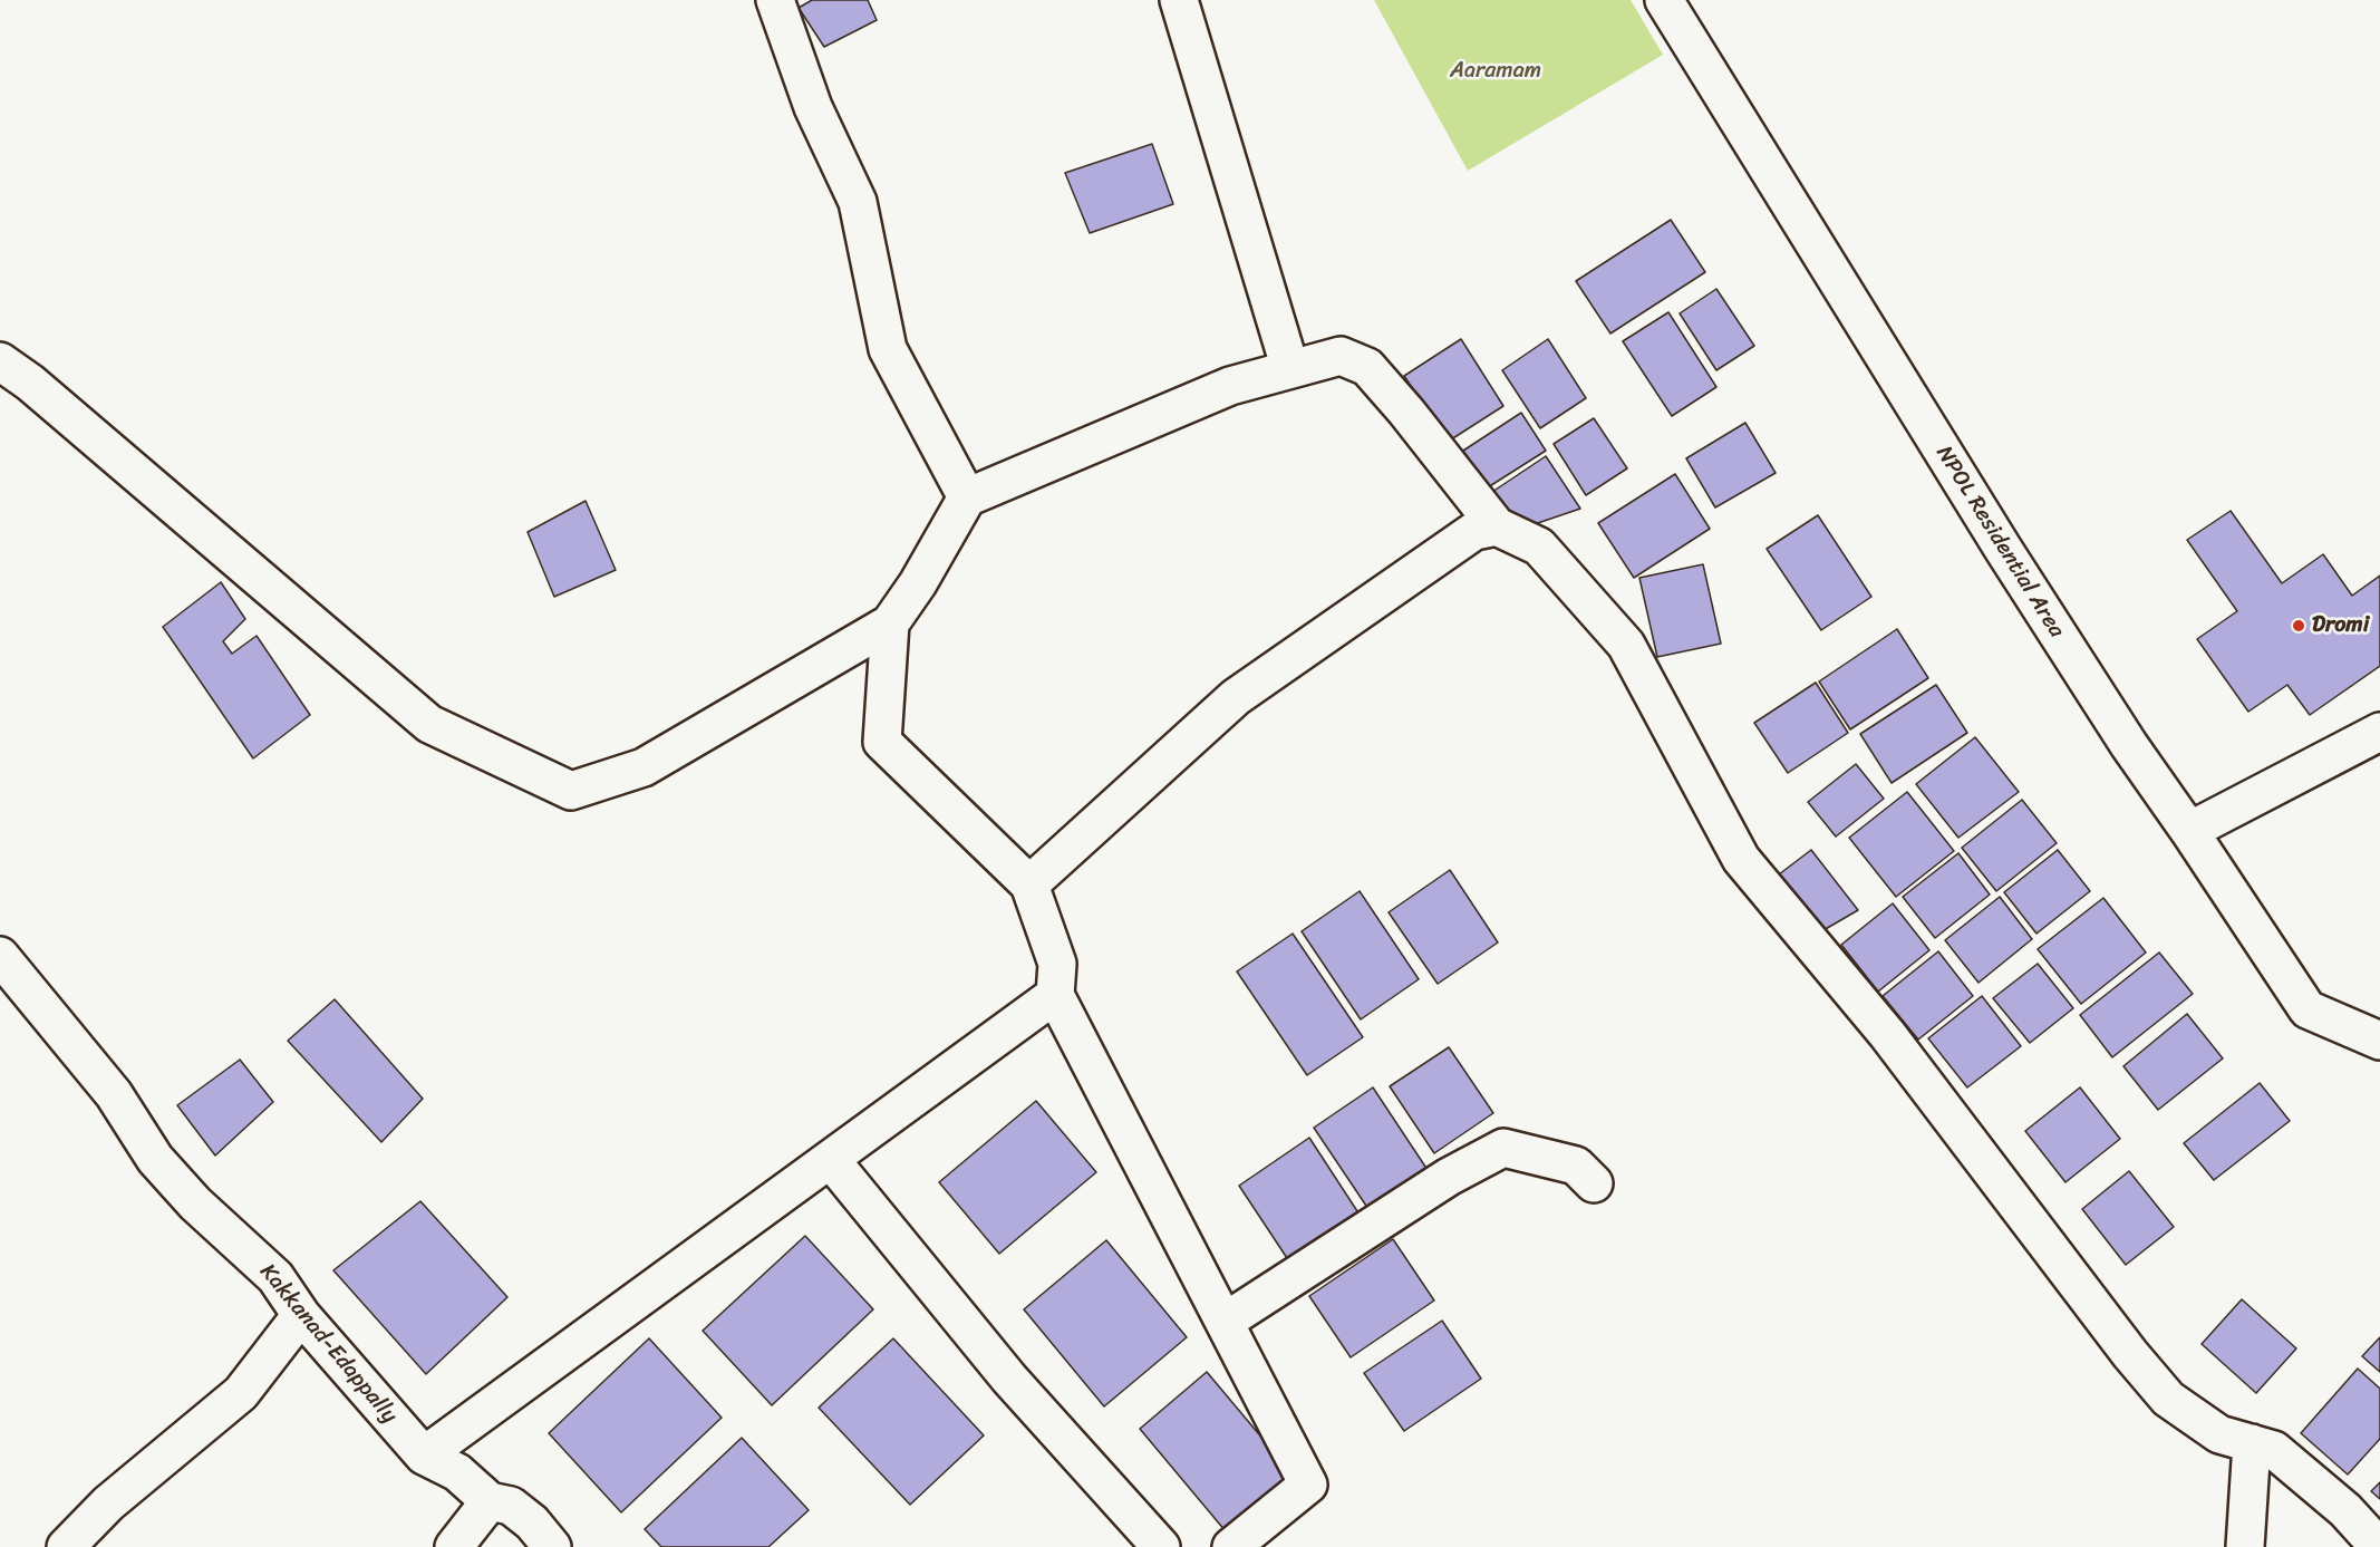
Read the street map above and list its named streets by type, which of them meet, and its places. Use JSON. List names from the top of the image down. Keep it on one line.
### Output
{"streets":{"street":["NPOL Residential Area","Kakkanad-Edappally"]},"parks":["Aaramam"],"places":["Dromi"]}
